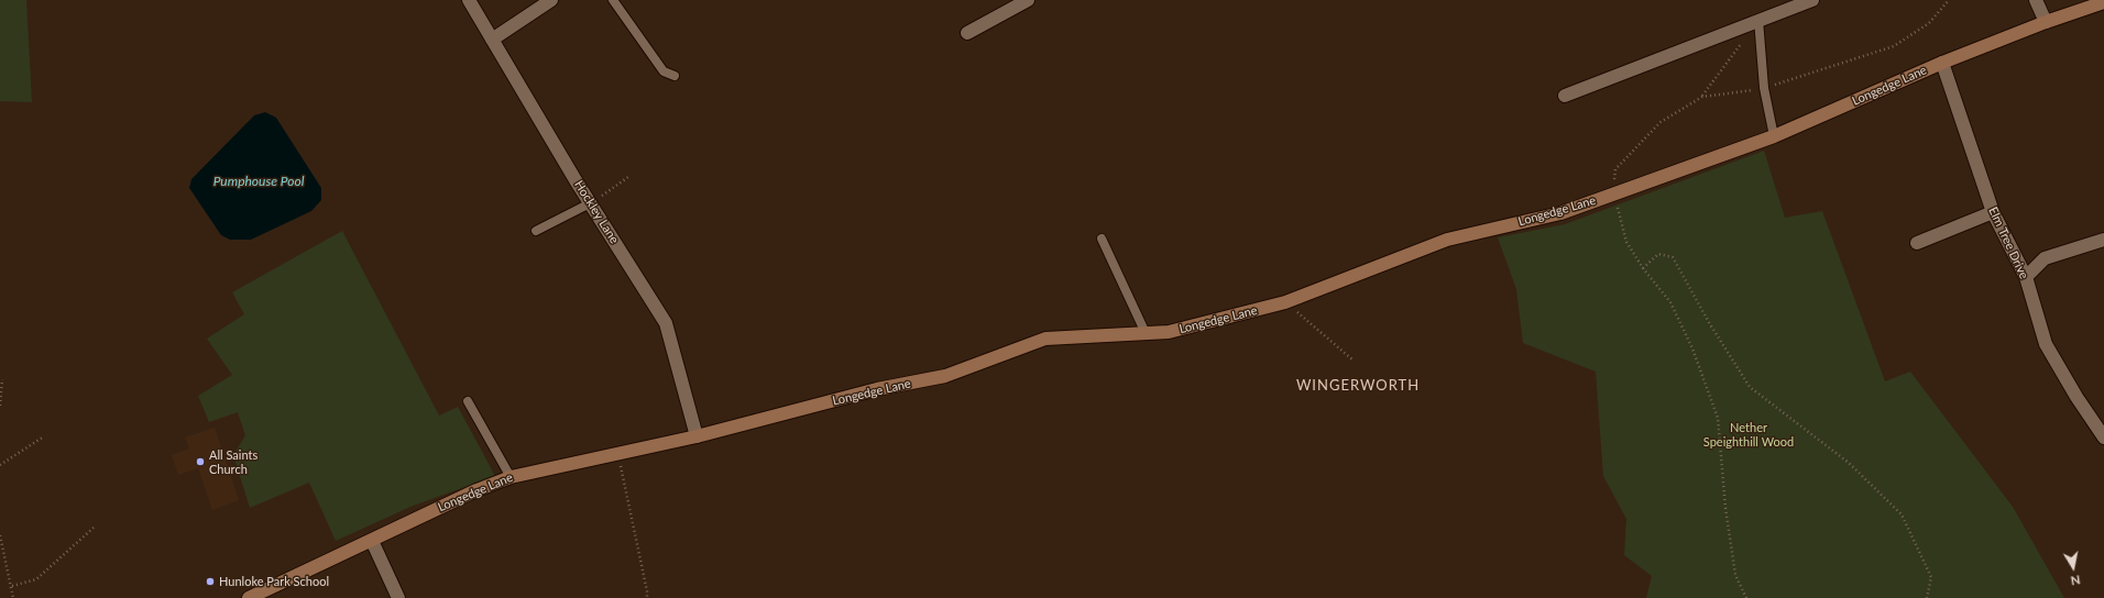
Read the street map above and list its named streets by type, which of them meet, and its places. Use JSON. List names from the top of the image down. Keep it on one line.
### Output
{"streets":{"street":["Longedge Lane","Hockley Lane","Elm Tree Drive"]},"crossings":[["Longedge Lane","Hockley Lane"],["Longedge Lane","Elm Tree Drive"]],"districts":["WINGERWORTH"],"water":["Pumphouse Pool"],"parks":["Nether Speighthill Wood"],"places":["All Saints Church","Hunloke Park School"],"north":"bottom"}
